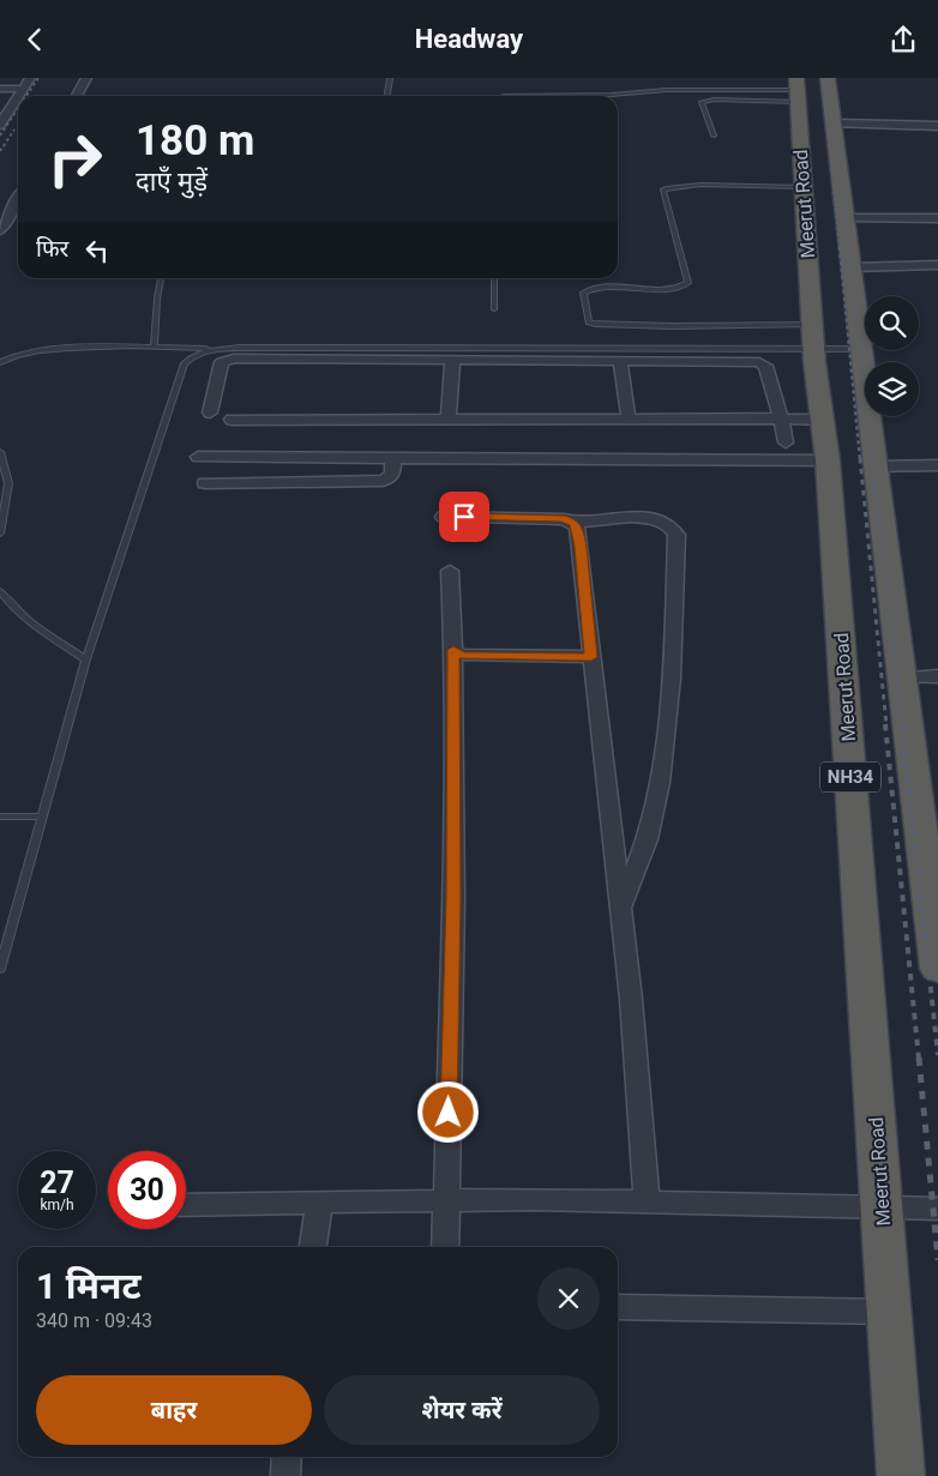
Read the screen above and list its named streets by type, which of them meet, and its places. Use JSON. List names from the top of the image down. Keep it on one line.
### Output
{"streets":{"highway":["Meerut Road","NH34"]},"page":{"header":"Headway","turn":["180 m","दाएँ मुड़ें"],"then":"फिर","speed":"27 km/h","limit":"30","heading":["1 मिनट","340 m · 09:43"],"buttons":["बाहर","शेयर करें"]}}
